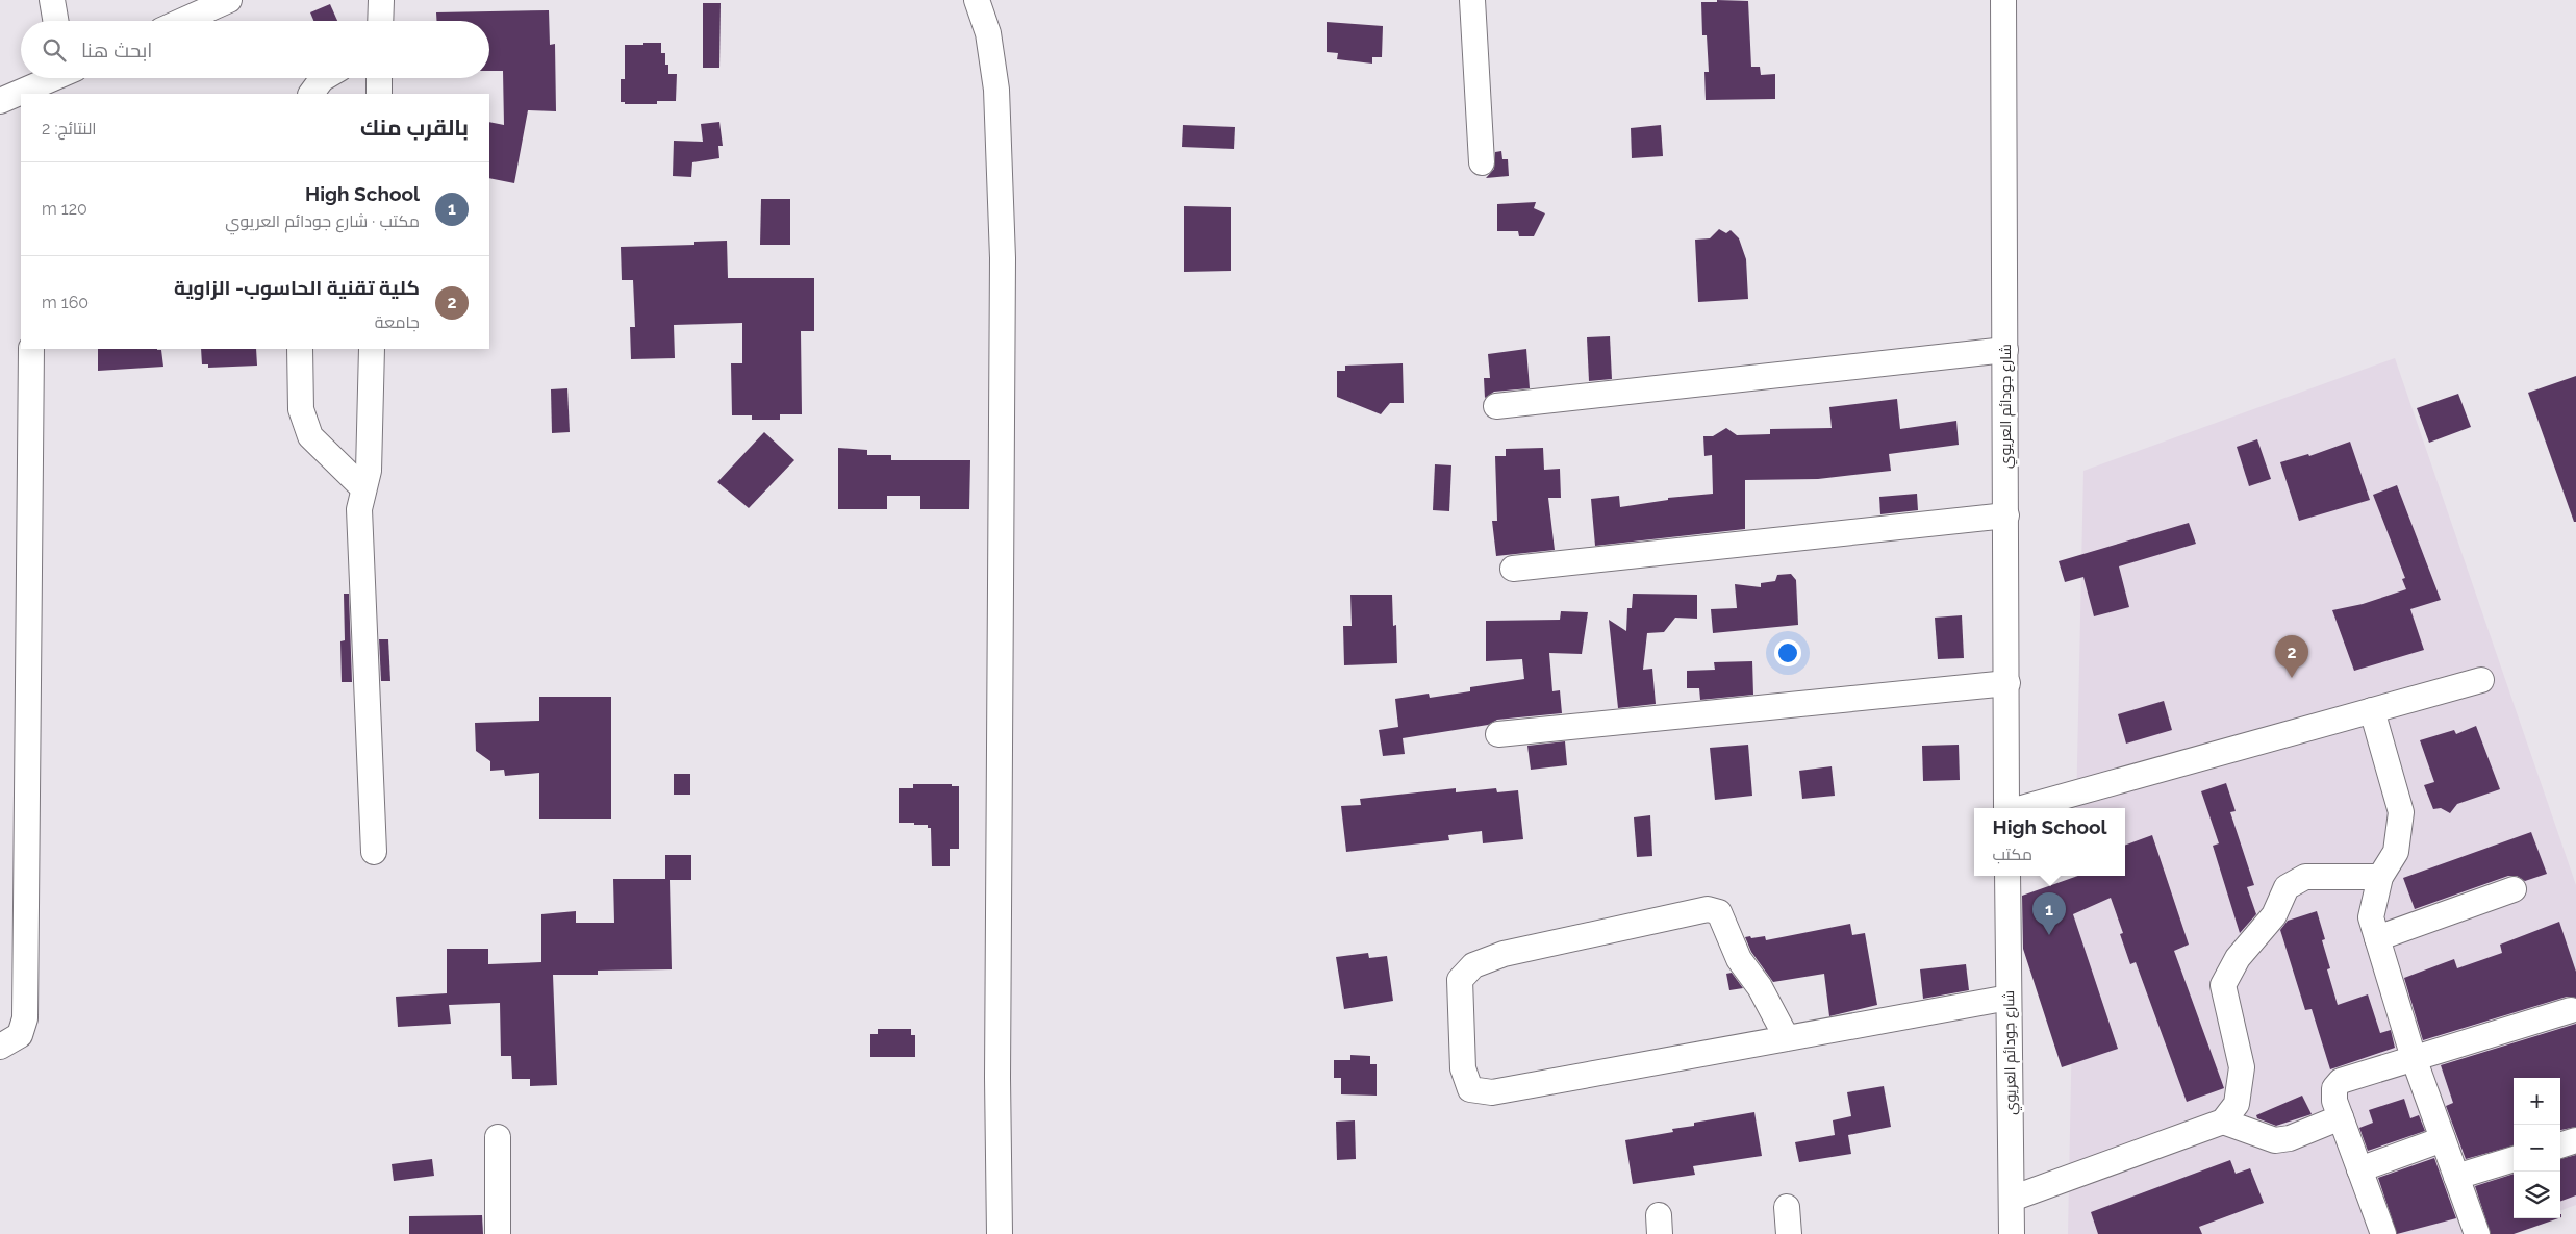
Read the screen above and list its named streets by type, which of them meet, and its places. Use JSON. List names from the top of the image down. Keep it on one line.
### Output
{"streets":{"street":["شارع جودائم العريوي"]},"page":{"search":"ابحث هنا","heading":["بالقرب منك","النتائج: 2"],"list":[{"mark":"1","name":"High School","note":"مكتب · شارع جودائم العريوي","value":"120 m"},{"mark":"2","name":"كلية تقنية الحاسوب- الزاوية","note":"جامعة","value":"160 m"}],"pins":["2","1"],"popup":["High School","مكتب"],"map_buttons":["+","−"]}}
